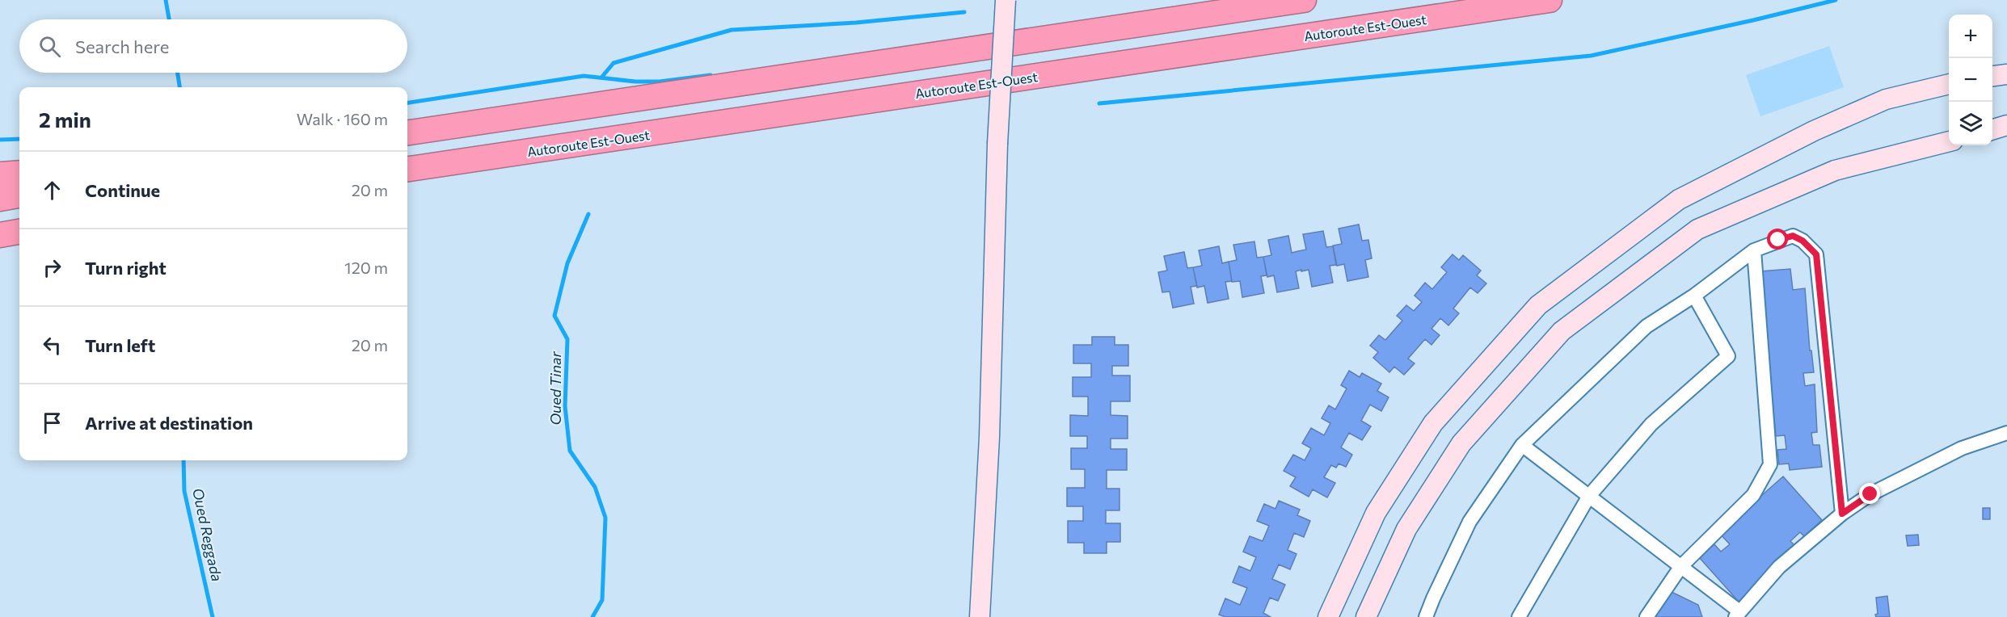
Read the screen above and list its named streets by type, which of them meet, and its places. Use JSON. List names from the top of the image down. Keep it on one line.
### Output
{"streets":{"highway":["Autoroute Est-Ouest"]},"water":["Oued Tinar","Oued Reggada"],"page":{"map_buttons":["+","−"],"search":"Search here","heading":["2 min","Walk · 160 m"],"list":[["Continue","20 m"],["Turn right","120 m"],["Turn left","20 m"],"Arrive at destination"]}}
